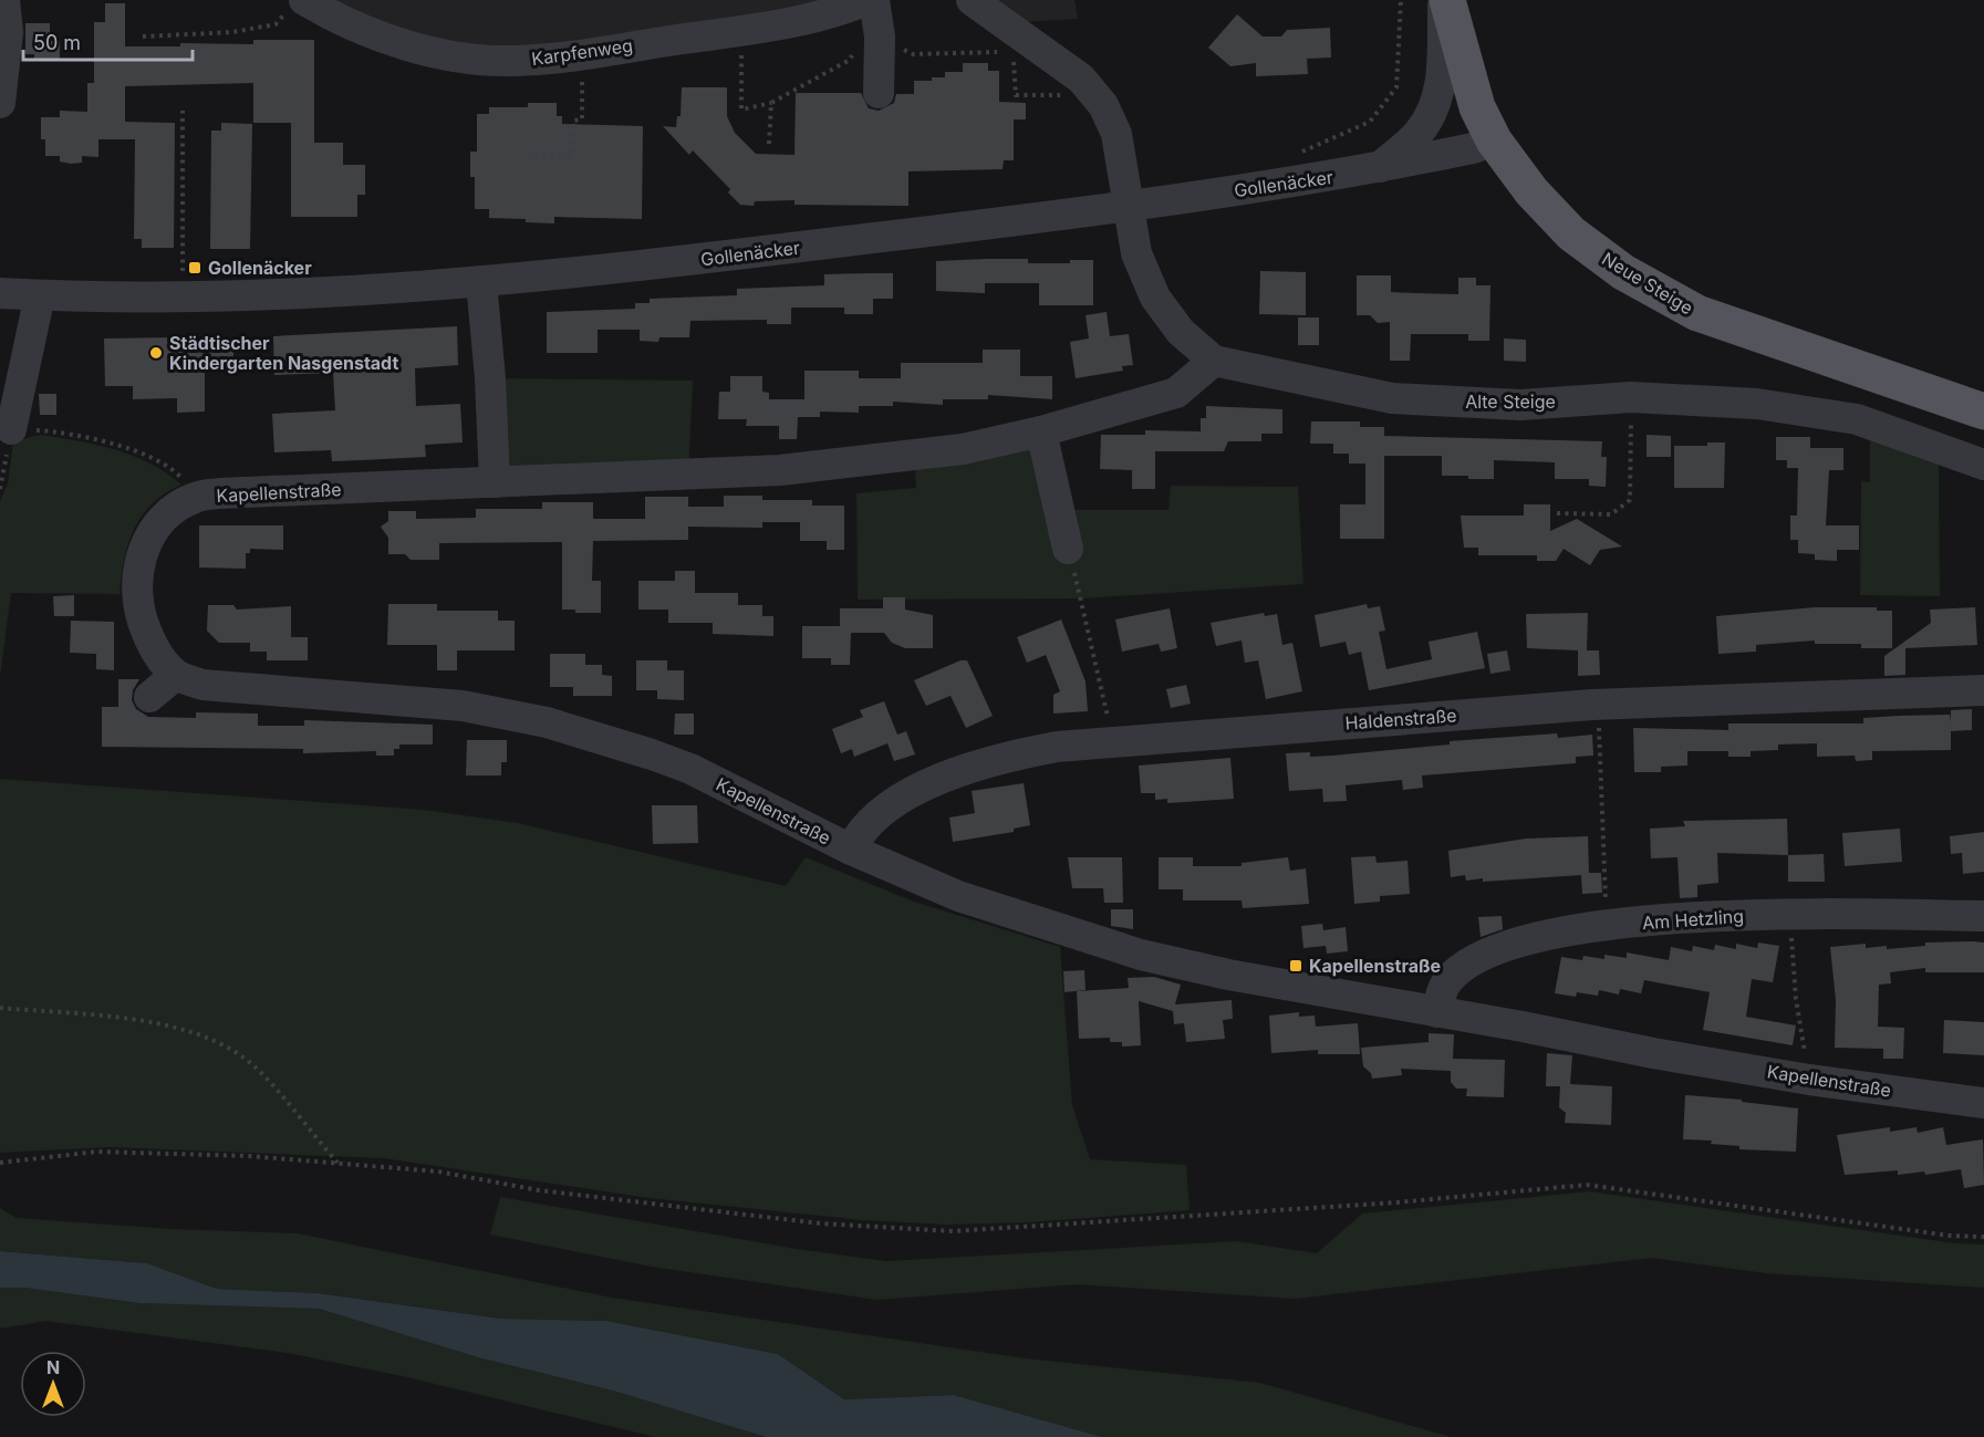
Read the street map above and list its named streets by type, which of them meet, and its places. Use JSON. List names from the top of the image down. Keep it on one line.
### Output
{"streets":{"main road":["Neue Steige"],"street":["Karpfenweg","Gollenäcker","Alte Steige","Kapellenstraße","Haldenstraße","Am Hetzling"]},"crossings":[["Gollenäcker","Neue Steige"],["Alte Steige","Kapellenstraße"],["Kapellenstraße","Haldenstraße"],["Kapellenstraße","Am Hetzling"]],"places":{"transit":["Gollenäcker","Kapellenstraße"],"other":["Städtischer Kindergarten Nasgenstadt"]},"scale_bar":"50 m","north":"top"}
